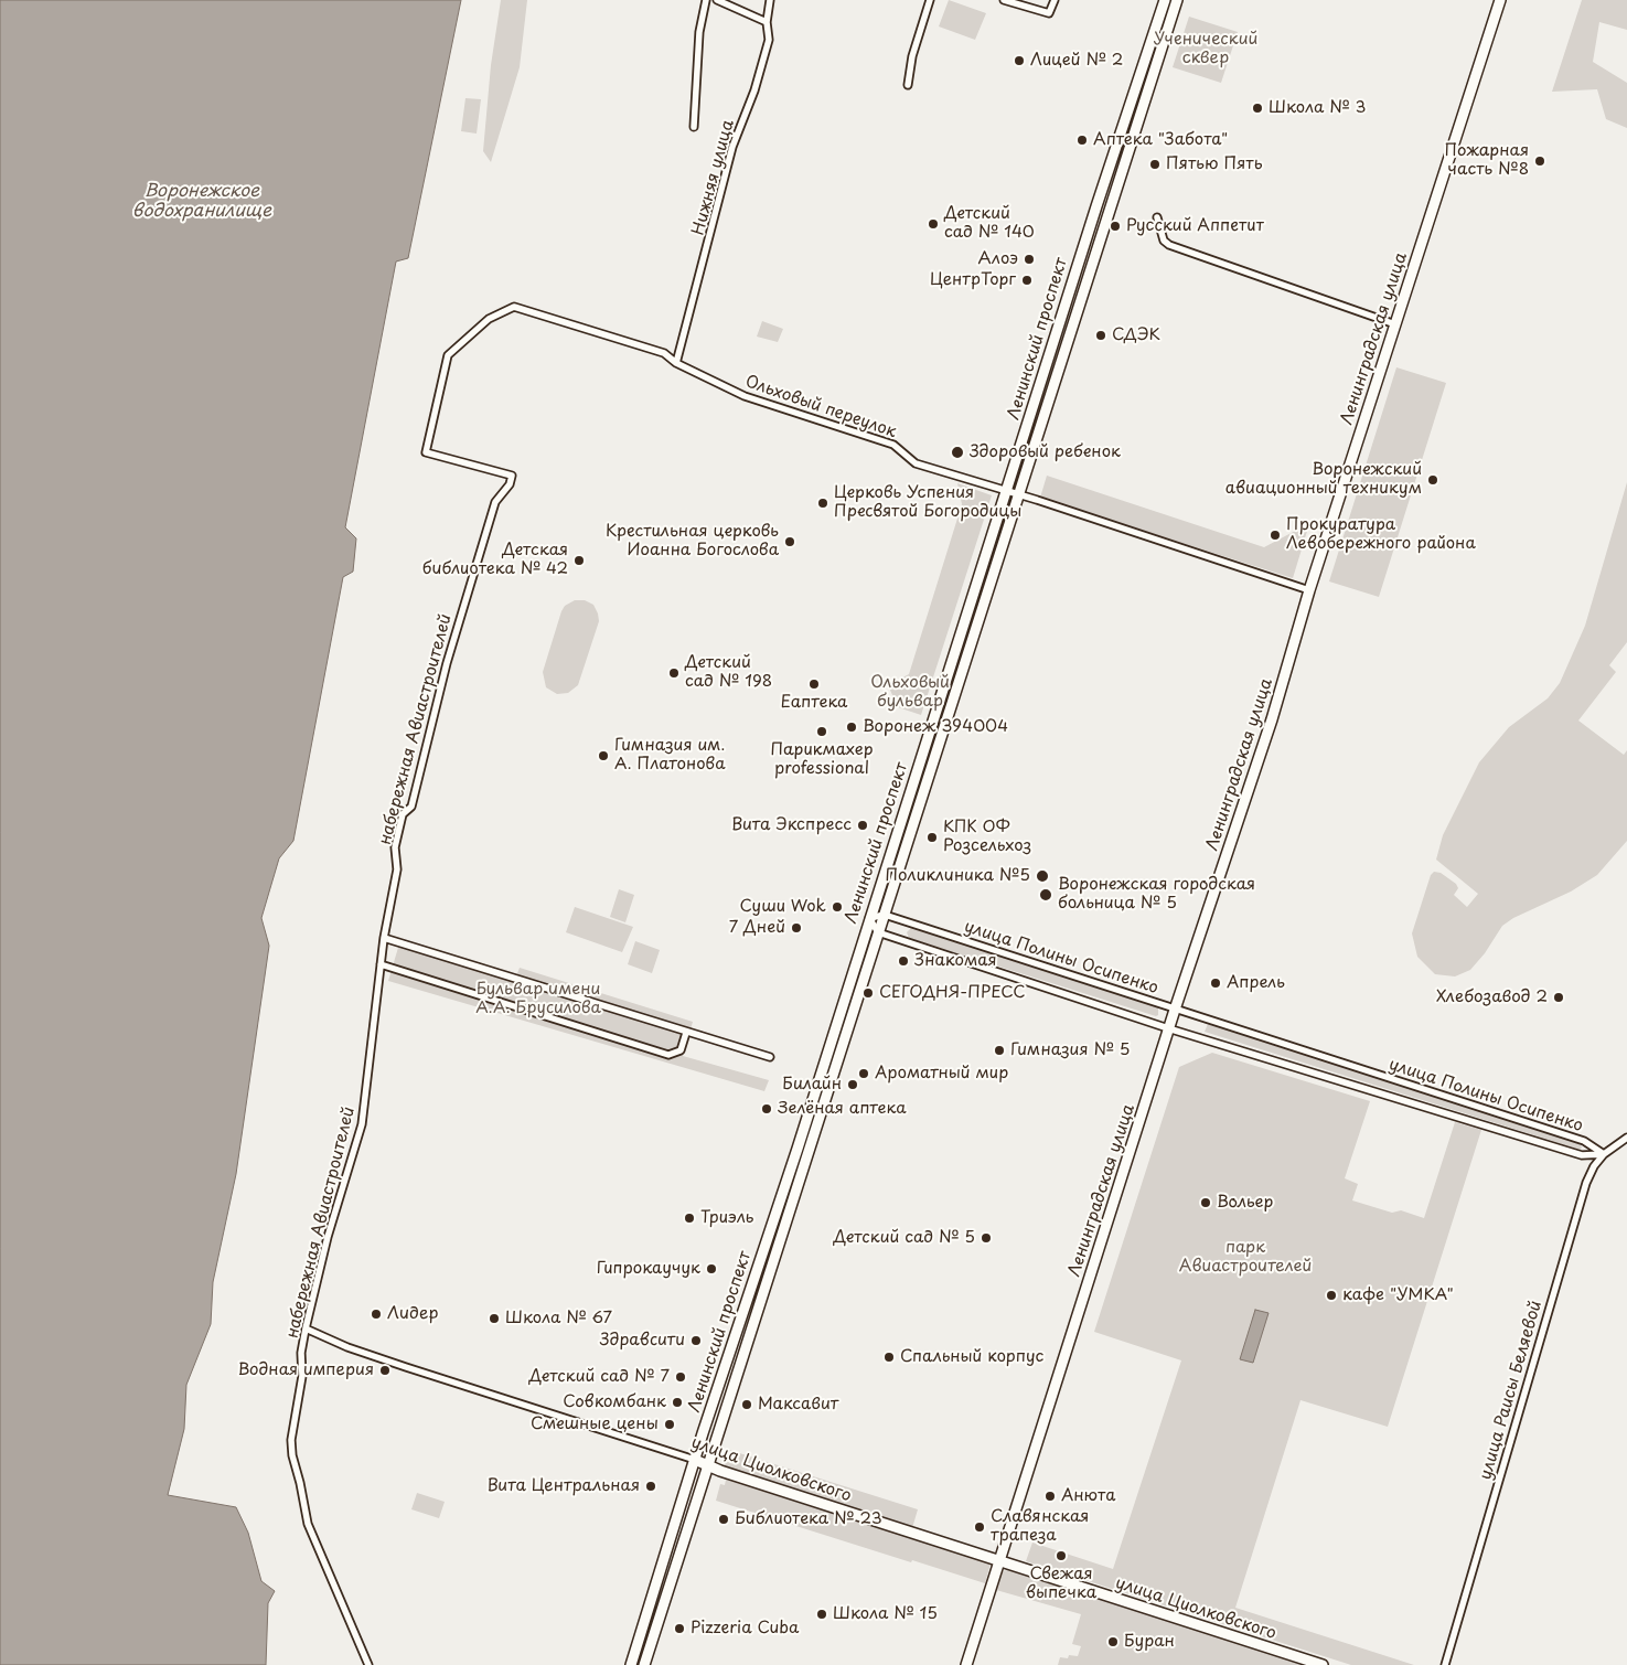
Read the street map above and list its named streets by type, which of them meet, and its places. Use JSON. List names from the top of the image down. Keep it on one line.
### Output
{"streets":{"main road":["Ленинский проспект","Ленинградская улица","улица Циолковского"],"street":["Нижняя улица","Ольховый переулок","набережная Авиастроителей","улица Полины Осипенко","улица Раисы Беляевой"]},"crossings":[["Нижняя улица","Ольховый переулок"],["Ленинский проспект","Ольховый переулок"],["Ленинский проспект","улица Полины Осипенко"],["Ленинский проспект","улица Циолковского"],["Ленинградская улица","Ольховый переулок"],["Ленинградская улица","улица Полины Осипенко"],["Ленинградская улица","улица Циолковского"],["Ольховый переулок","набережная Авиастроителей"],["набережная Авиастроителей","улица Циолковского"],["улица Полины Осипенко","улица Раисы Беляевой"]],"water":["Воронежское водохранилище"],"parks":["Ученический сквер","Ольховый бульвар","Бульвар имени А.А. Брусилова","парк Авиастроителей"],"places":["Лицей № 2","Школа № 3","Аптека \"Забота\"","Пожарная часть №8","Пятью Пять","Детский сад № 140","Русский Аппетит","Алоэ","ЦентрТорг","СДЭК","Здоровый ребенок","Воронежский авиационный техникум","Церковь Успения Пресвятой Богородицы","Прокуратура Левобережного района","Крестильная церковь Иоанна Богослова","Детская библиотека № 42","Детский сад № 198","Еаптека","Воронеж 394004","Парикмахер professional","Гимназия им. А. Платонова","Вита Экспресс","КПК ОФ Розсельхоз","Поликлиника №5","Воронежская городская больница № 5","Суши Wok","7 Дней","Знакомая","Апрель","СЕГОДНЯ-ПРЕСС","Хлебозавод 2","Гимназия № 5","Ароматный мир","Билайн","Зелёная аптека","Вольер","Триэль","Детский сад № 5","Гипрокаучук","кафе \"УМКА\"","Лидер","Школа № 67","Здравсити","Спальный корпус","Водная империя","Детский сад № 7","Совкомбанк","Максавит","Смешные цены","Вита Центральная","Анюта","Библиотека № 23","Славянская трапеза","Свежая выпечка","Школа № 15","Pizzeria Cuba","Буран"]}
